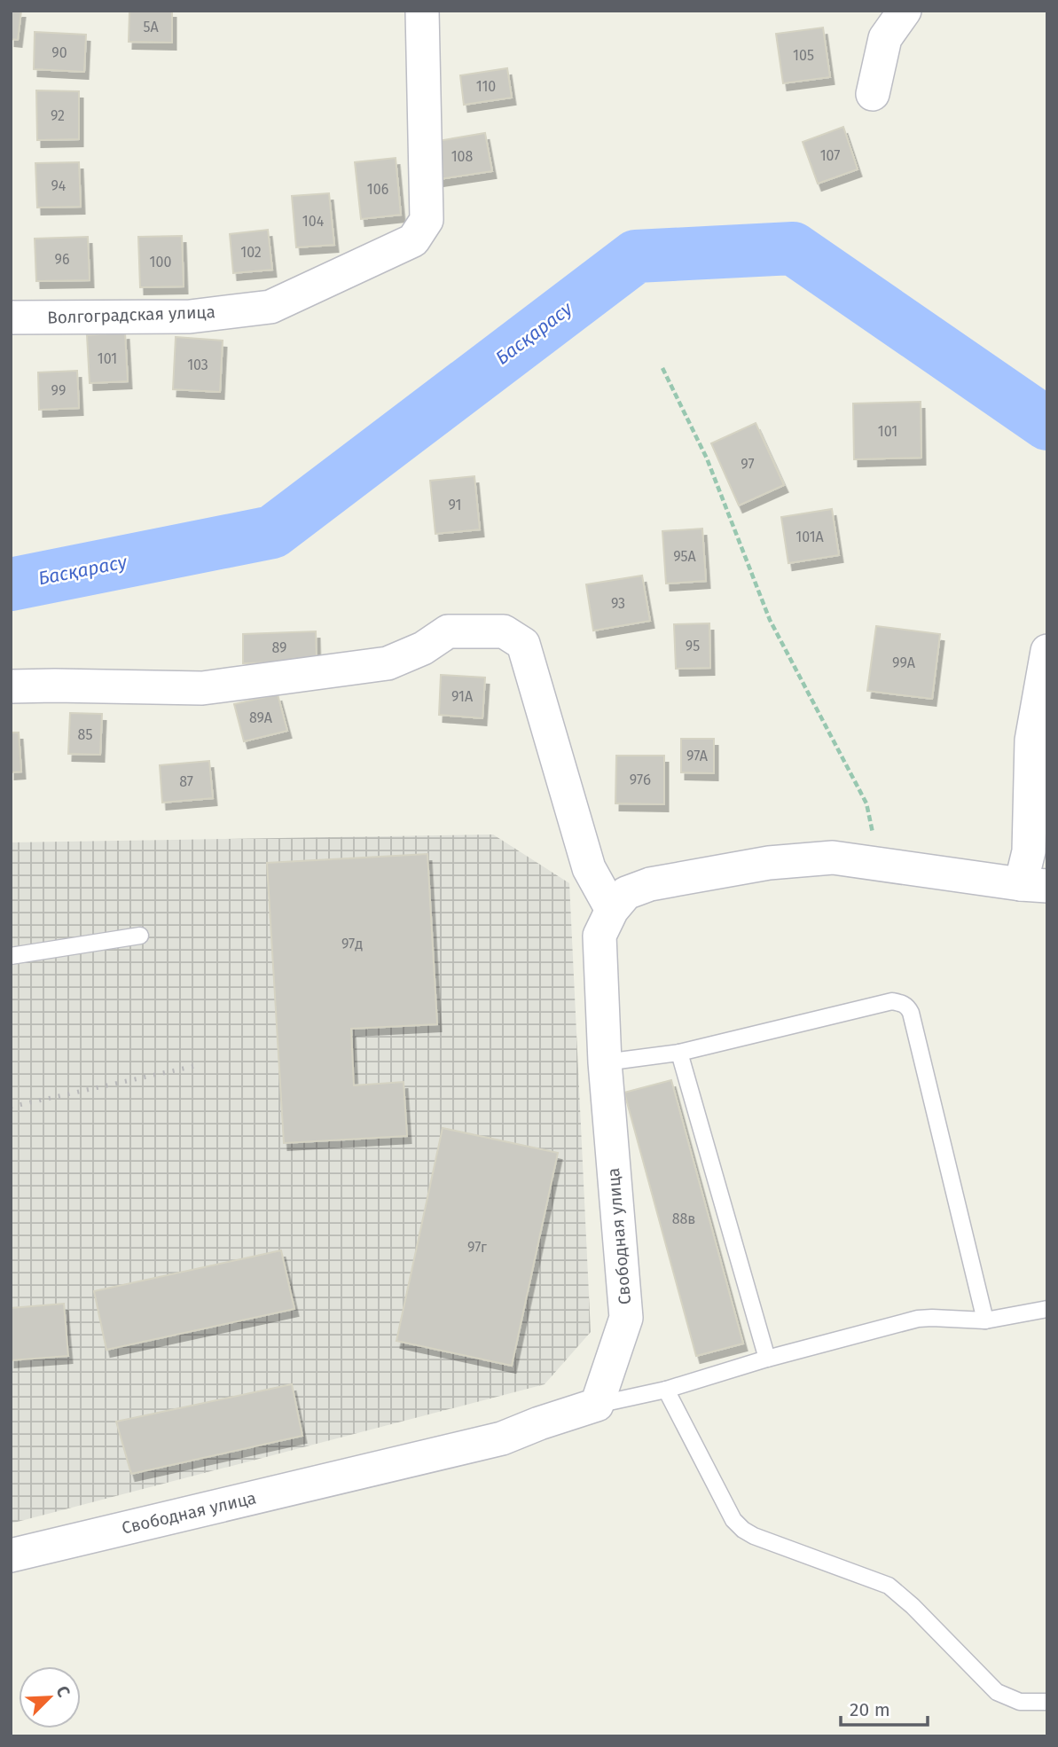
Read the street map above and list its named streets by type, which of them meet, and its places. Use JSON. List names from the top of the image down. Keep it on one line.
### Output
{"streets":{"street":["Волгоградская улица","Свободная улица"]},"water":["Басқарасу"],"house_numbers":["5А","90","105","110","92","107","108","94","106","104","102","96","100","101","103","99","101","97","91","101А","95А","93","95","89","99А","91А","89А","85","97А","97б","87","97д","88в","97г"],"scale_bar":"20 m","north":"top right"}
